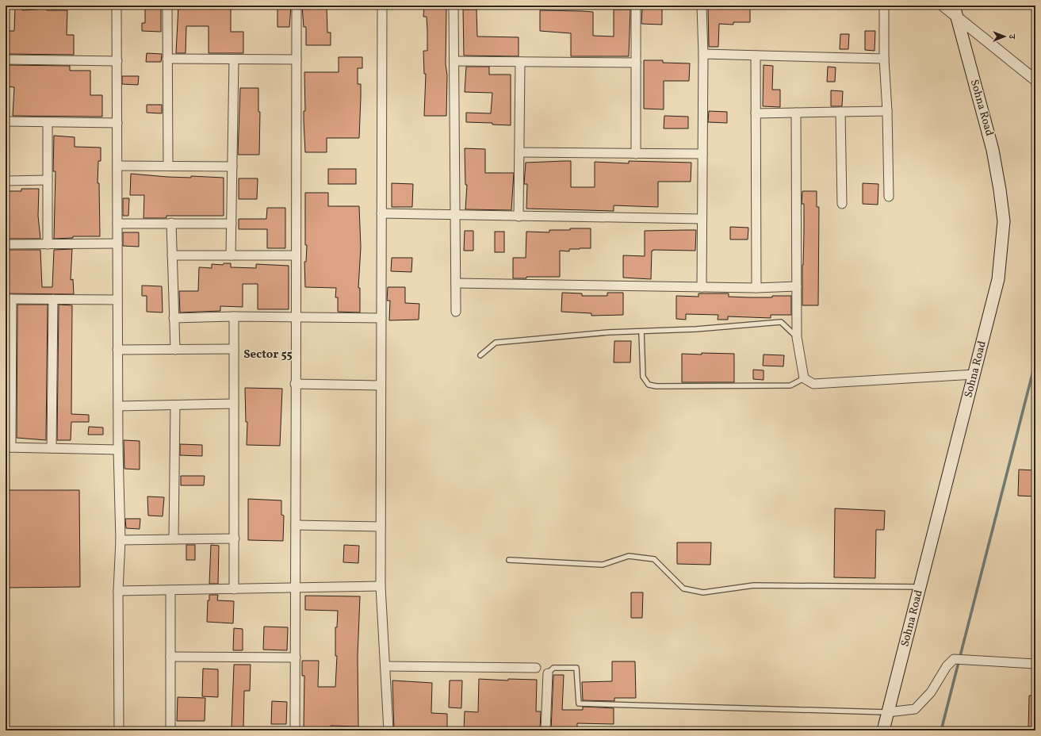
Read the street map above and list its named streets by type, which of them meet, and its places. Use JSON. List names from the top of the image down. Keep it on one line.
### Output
{"streets":{"main road":["Sohna Road"]},"districts":["Sector 55"],"north":"right"}
